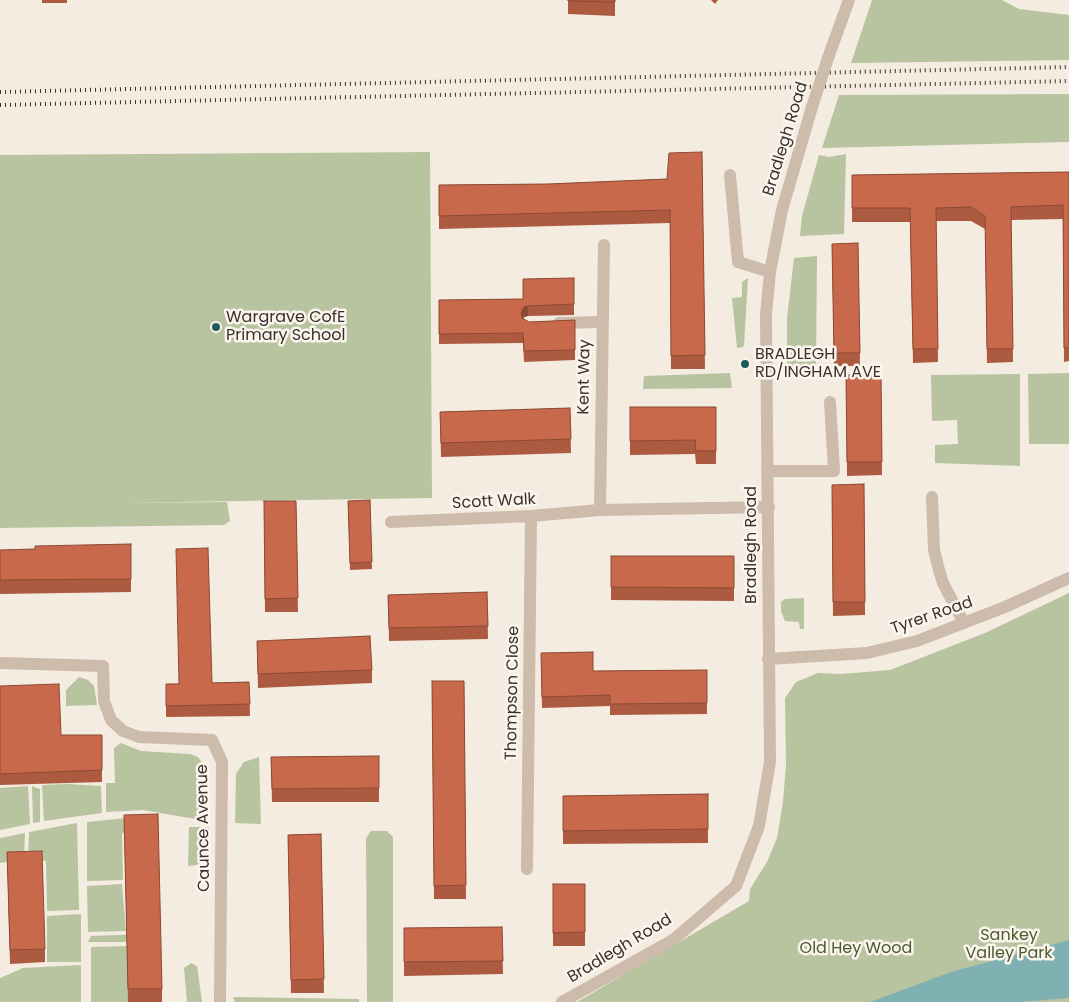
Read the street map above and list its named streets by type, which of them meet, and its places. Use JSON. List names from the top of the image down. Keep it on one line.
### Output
{"streets":{"street":["Bradlegh Road","Kent Way","Scott Walk","Tyrer Road","Thompson Close","Caunce Avenue"]},"crossings":[["Bradlegh Road","Scott Walk"],["Bradlegh Road","Tyrer Road"],["Kent Way","Scott Walk"],["Scott Walk","Thompson Close"]],"parks":["Sankey Valley Park","Old Hey Wood"],"places":["Wargrave CofE Primary School","BRADLEGH RD/INGHAM AVE"]}
